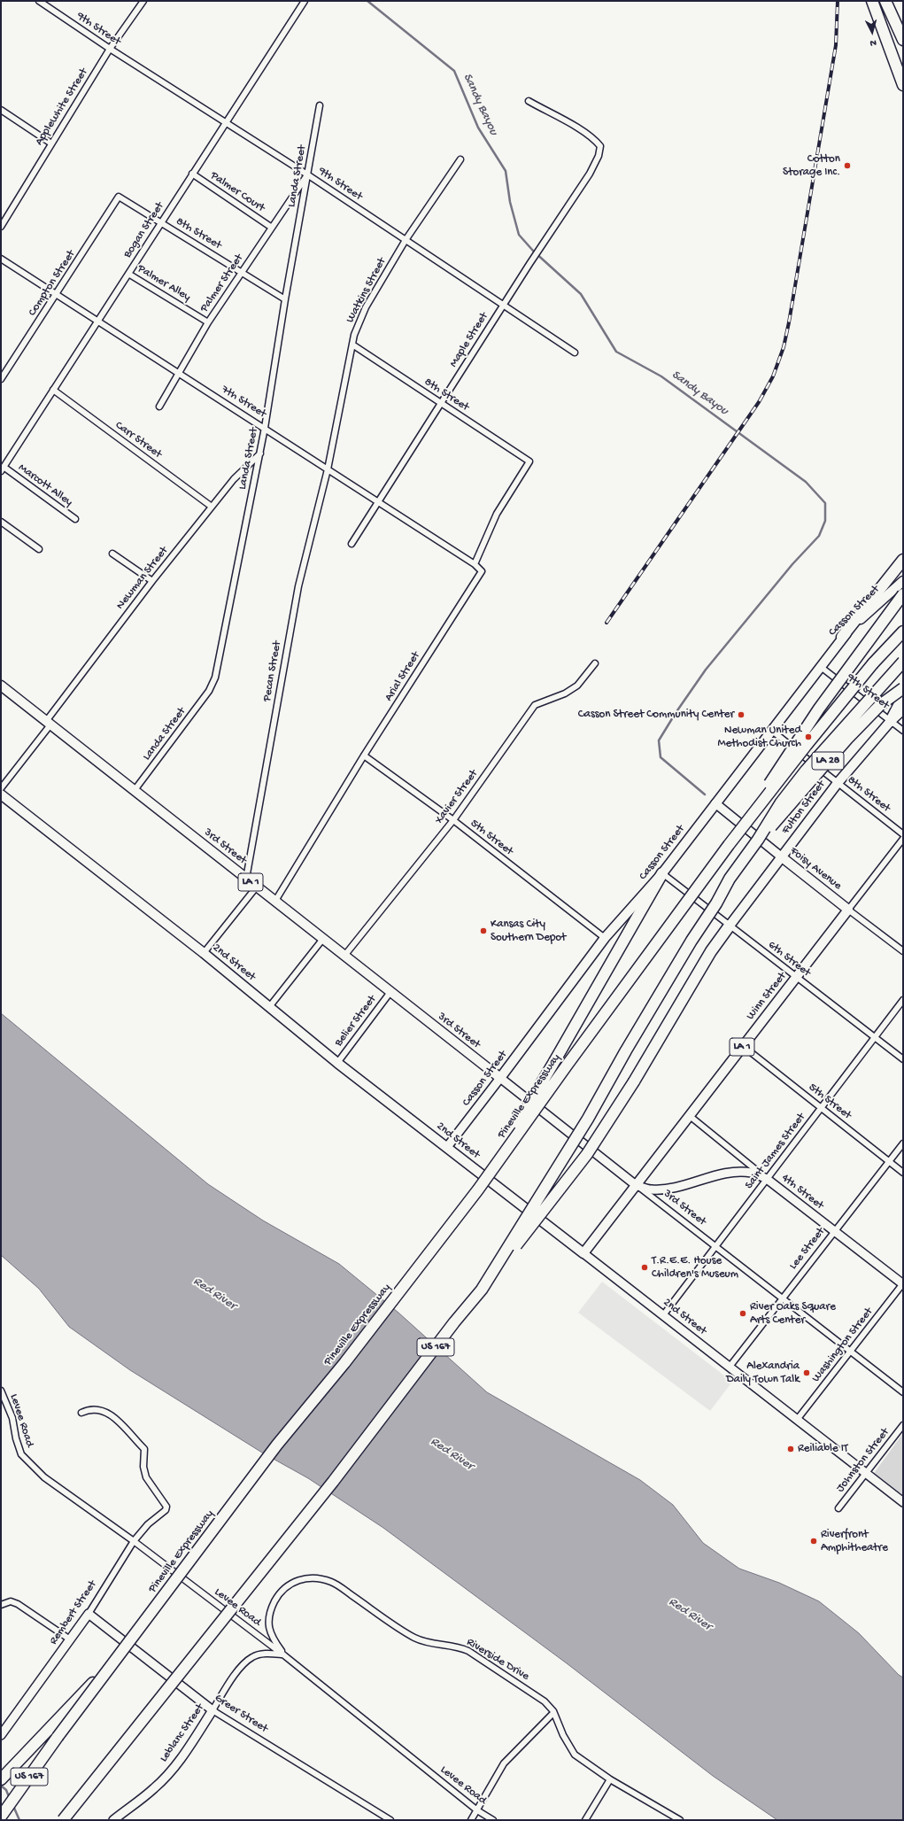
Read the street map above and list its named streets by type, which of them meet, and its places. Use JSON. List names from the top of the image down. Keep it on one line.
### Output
{"streets":{"highway":["LA 28","Pineville Expressway","US 167"],"main road":["Casson Street","Fulton Street","3rd Street","Foisy Avenue","LA 1","2nd Street","Winn Street","4th Street","Rembert Street","Greer Street","Leblanc Street"],"street":["9th Street","Applewhite Street","Landa Street","Palmer Court","Bogan Street","8th Street","Compton Street","Palmer Alley","Palmer Street","Watkins Street","Maple Street","7th Street","Carr Street","Marcott Alley","Newman Street","Pecan Street","Arial Street","Xavier Street","5th Street","6th Street","Belier Street","Saint James Street","Lee Street","Washington Street","Levee Road","Johnston Street","Riverside Drive"]},"crossings":[["9th Street","Applewhite Street"],["9th Street","Landa Street"],["9th Street","Bogan Street"],["9th Street","Palmer Street"],["9th Street","Watkins Street"],["9th Street","Maple Street"],["9th Street","Casson Street"],["9th Street","Fulton Street"],["Landa Street","8th Street"],["Landa Street","Palmer Street"],["Landa Street","7th Street"],["Landa Street","Newman Street"],["Landa Street","3rd Street"],["Palmer Court","Bogan Street"],["Palmer Court","Palmer Street"],["Bogan Street","8th Street"],["Bogan Street","Palmer Alley"],["Bogan Street","7th Street"],["Bogan Street","Carr Street"],["Bogan Street","Marcott Alley"],["8th Street","Compton Street"],["8th Street","Palmer Street"],["8th Street","Watkins Street"],["8th Street","Maple Street"],["8th Street","7th Street"],["8th Street","Casson Street"],["8th Street","Arial Street"],["8th Street","Fulton Street"],["Compton Street","7th Street"],["Palmer Alley","Palmer Street"],["Palmer Street","7th Street"],["Watkins Street","7th Street"],["Watkins Street","Pecan Street"],["Maple Street","7th Street"],["7th Street","Pecan Street"],["7th Street","Arial Street"],["Carr Street","Newman Street"],["Newman Street","3rd Street"],["Casson Street","5th Street"],["Casson Street","3rd Street"],["Casson Street","Foisy Avenue"],["Casson Street","6th Street"],["Casson Street","2nd Street"],["Pecan Street","3rd Street"],["Arial Street","5th Street"],["Arial Street","3rd Street"],["LA 28","Pineville Expressway"],["LA 28","US 167"],["Xavier Street","5th Street"],["Xavier Street","3rd Street"],["Fulton Street","Foisy Avenue"],["Fulton Street","6th Street"],["5th Street","Winn Street"],["5th Street","Saint James Street"],["5th Street","Lee Street"],["3rd Street","Winn Street"],["3rd Street","Belier Street"],["3rd Street","Saint James Street"],["3rd Street","Lee Street"],["3rd Street","Washington Street"],["Foisy Avenue","Winn Street"],["6th Street","Winn Street"],["6th Street","Saint James Street"],["2nd Street","Winn Street"],["2nd Street","Belier Street"],["2nd Street","Saint James Street"],["2nd Street","Lee Street"],["2nd Street","Washington Street"],["2nd Street","Johnston Street"],["Winn Street","4th Street"],["Pineville Expressway","US 167"],["Saint James Street","4th Street"],["4th Street","Lee Street"],["4th Street","Washington Street"],["Levee Road","Rembert Street"],["Levee Road","Riverside Drive"],["Levee Road","Leblanc Street"],["Rembert Street","Greer Street"],["Riverside Drive","Leblanc Street"],["Greer Street","Leblanc Street"]],"water":["Sandy Bayou","Red River"],"places":["Cotton Storage Inc.","Casson Street Community Center","Newman United Methodist Church","Kansas City Southern Depot","T.R.E.E. House Children's Museum","River Oaks Square Arts Center","Alexandria Daily Town Talk","Reiliable IT","Riverfront Amphitheatre"],"north":"bottom"}
